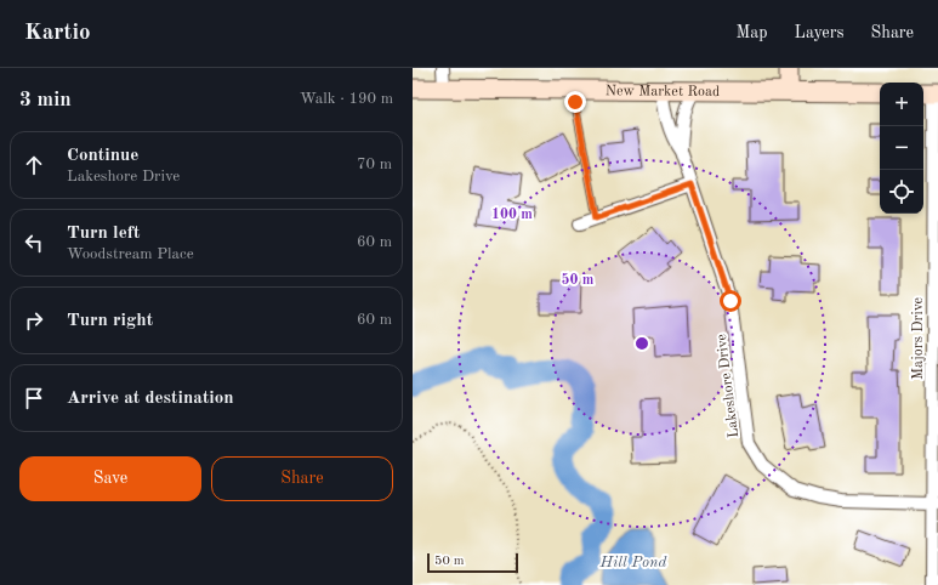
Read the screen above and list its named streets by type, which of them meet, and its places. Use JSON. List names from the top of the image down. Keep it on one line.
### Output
{"streets":{"street":["New Market Road","Majors Drive","Lakeshore Drive"]},"crossings":[["New Market Road","Lakeshore Drive"],["Majors Drive","Lakeshore Drive"]],"water":["Hill Pond"],"scale_bar":"50 m","page":{"header":"Kartio","nav":["Map","Layers","Share"],"heading":["3 min","Walk · 190 m"],"map_buttons":["+","−"],"list":[["Continue","Lakeshore Drive","70 m"],["Turn left","Woodstream Place","60 m"],["Turn right","60 m"],"Arrive at destination"],"buttons":["Save","Share"],"scale":"50 m"},"rings":["100 m","50 m"]}
